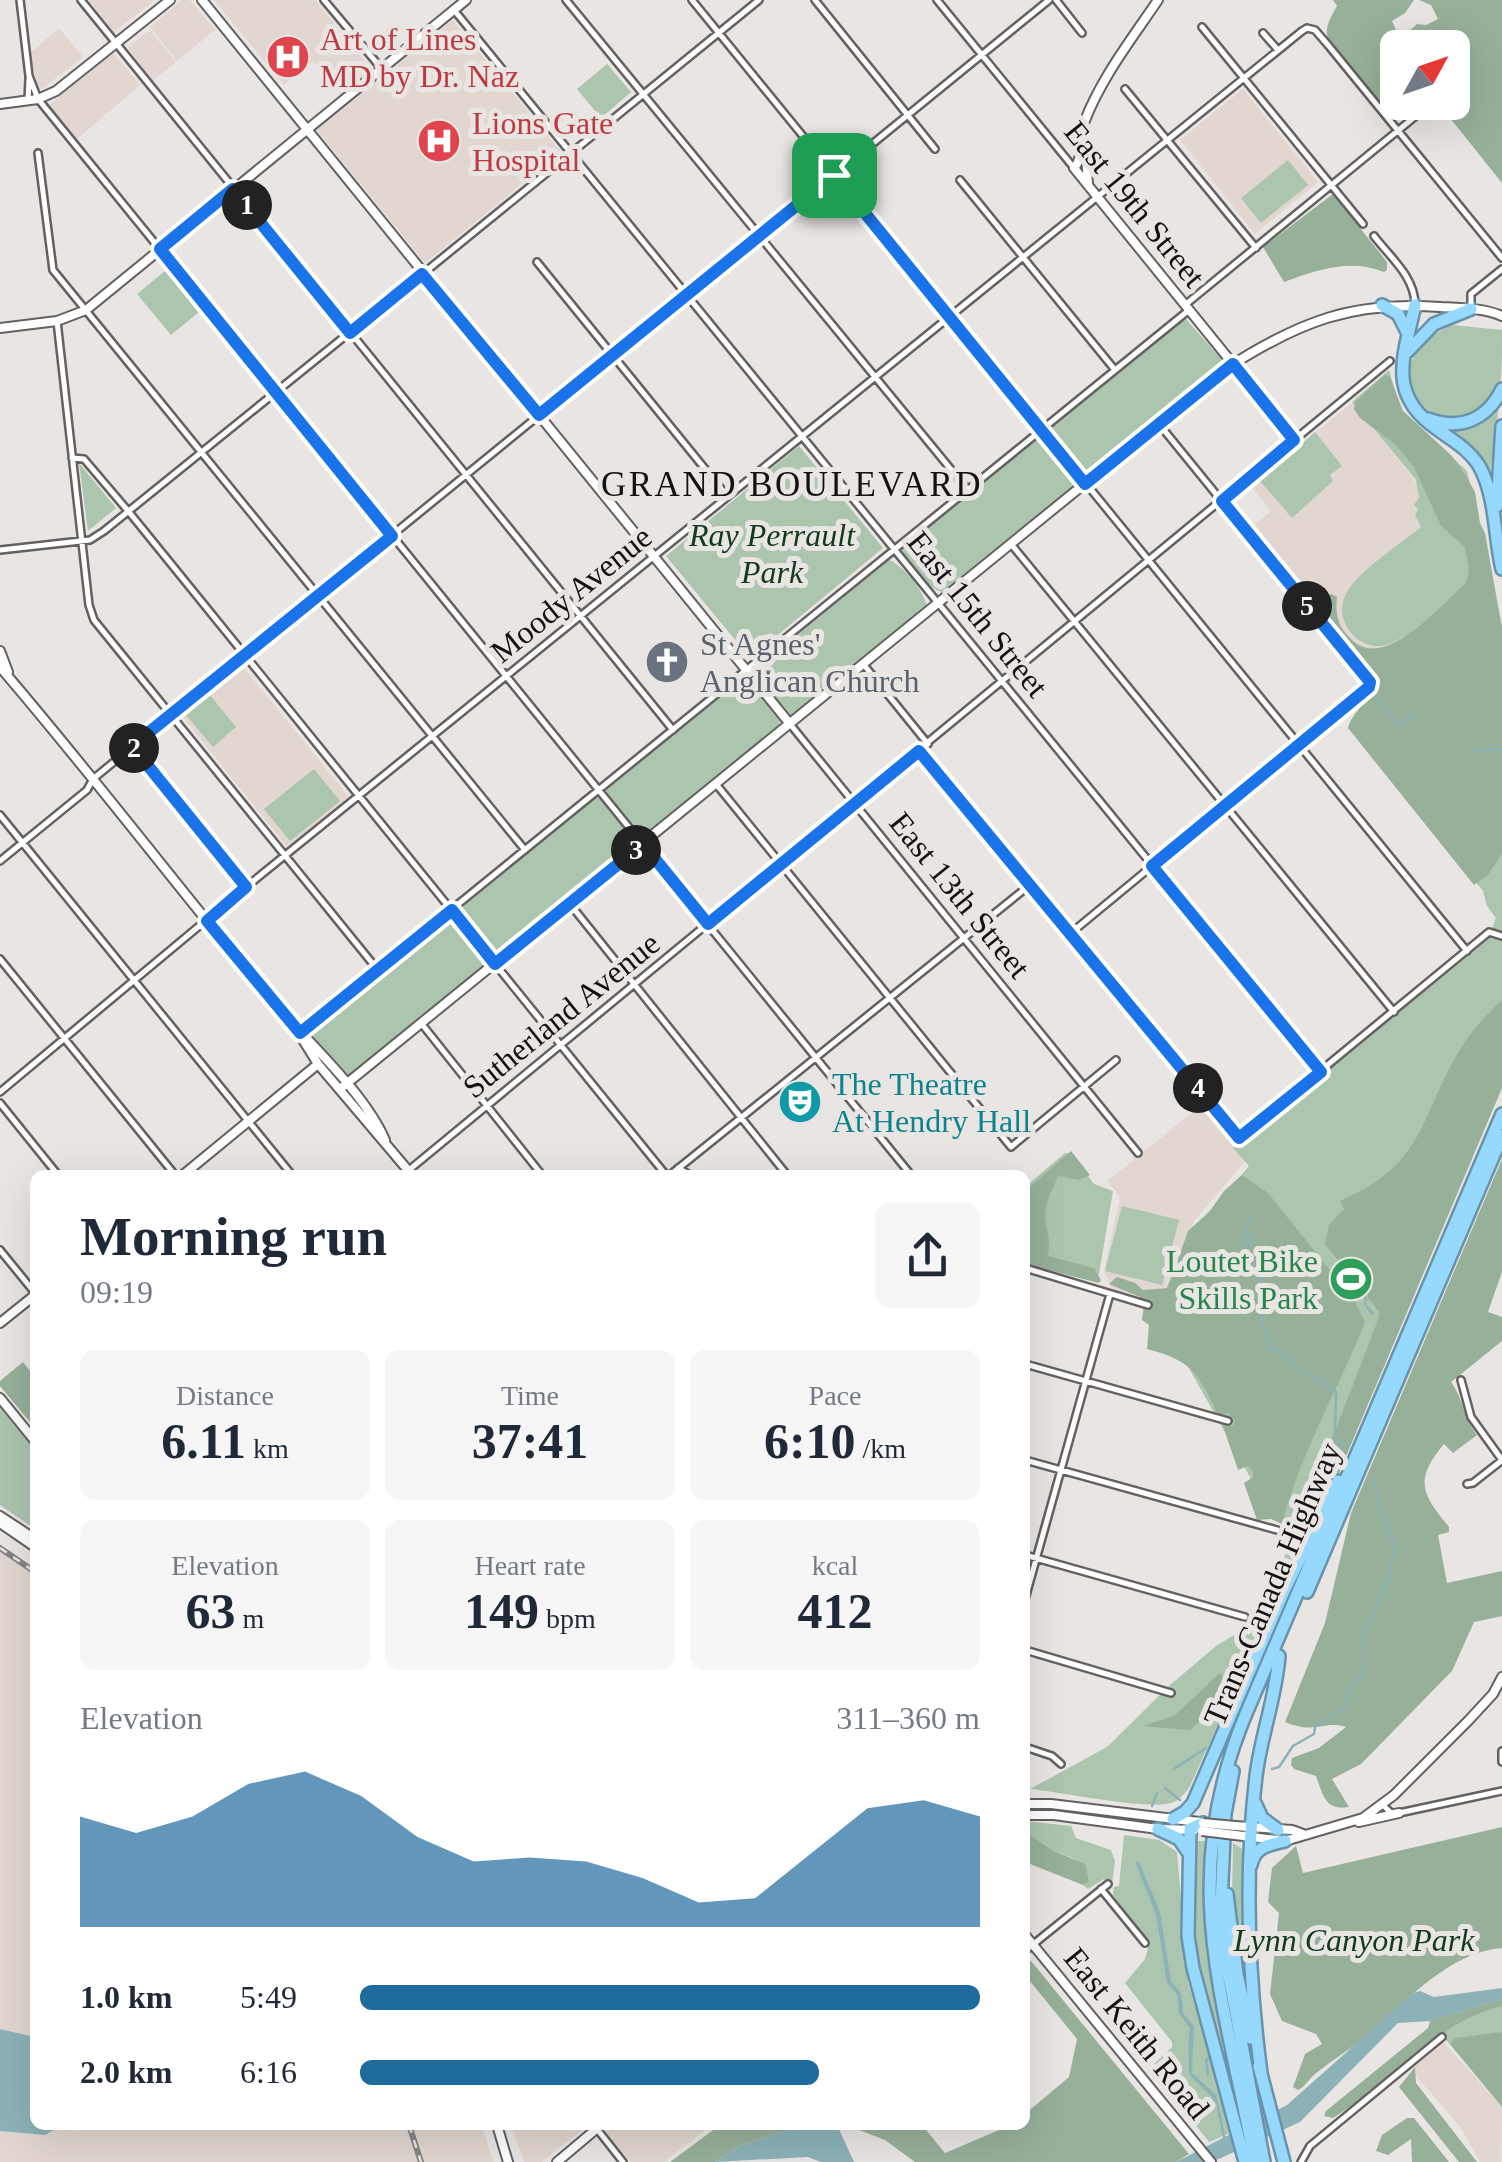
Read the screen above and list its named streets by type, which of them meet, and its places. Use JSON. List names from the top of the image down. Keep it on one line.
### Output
{"streets":{"highway":["Trans-Canada Highway"],"main road":["East 19th Street","East 15th Street","East 13th Street","East Keith Road"],"street":["Moody Avenue","Sutherland Avenue"]},"crossings":[["East 19th Street","Moody Avenue"],["East 19th Street","Sutherland Avenue"],["Moody Avenue","East 15th Street"],["Moody Avenue","East 13th Street"],["East 15th Street","Sutherland Avenue"],["East 13th Street","Sutherland Avenue"]],"districts":["GRAND BOULEVARD"],"parks":["Ray Perrault Park","Lynn Canyon Park"],"places":{"hospital":["Art of Lines MD by Dr. Naz","Lions Gate Hospital"],"church":["St Agnes' Anglican Church"],"theatre":["The Theatre At Hendry Hall"],"sports":["Loutet Bike Skills Park"]},"north":"top right","page":{"pins":["1","5","2","3","4"],"heading":["Morning run","09:19"],"stats":[["Distance","6.11 km"],["Time","37:41"],["Pace","6:10 /km"],["Elevation","63 m"],["Heart rate","149 bpm"],["kcal","412"]],"chart":["Elevation","311–360 m"],"list":[{"name":"1.0 km","note":"5:49"},{"name":"2.0 km","note":"6:16"}]}}
